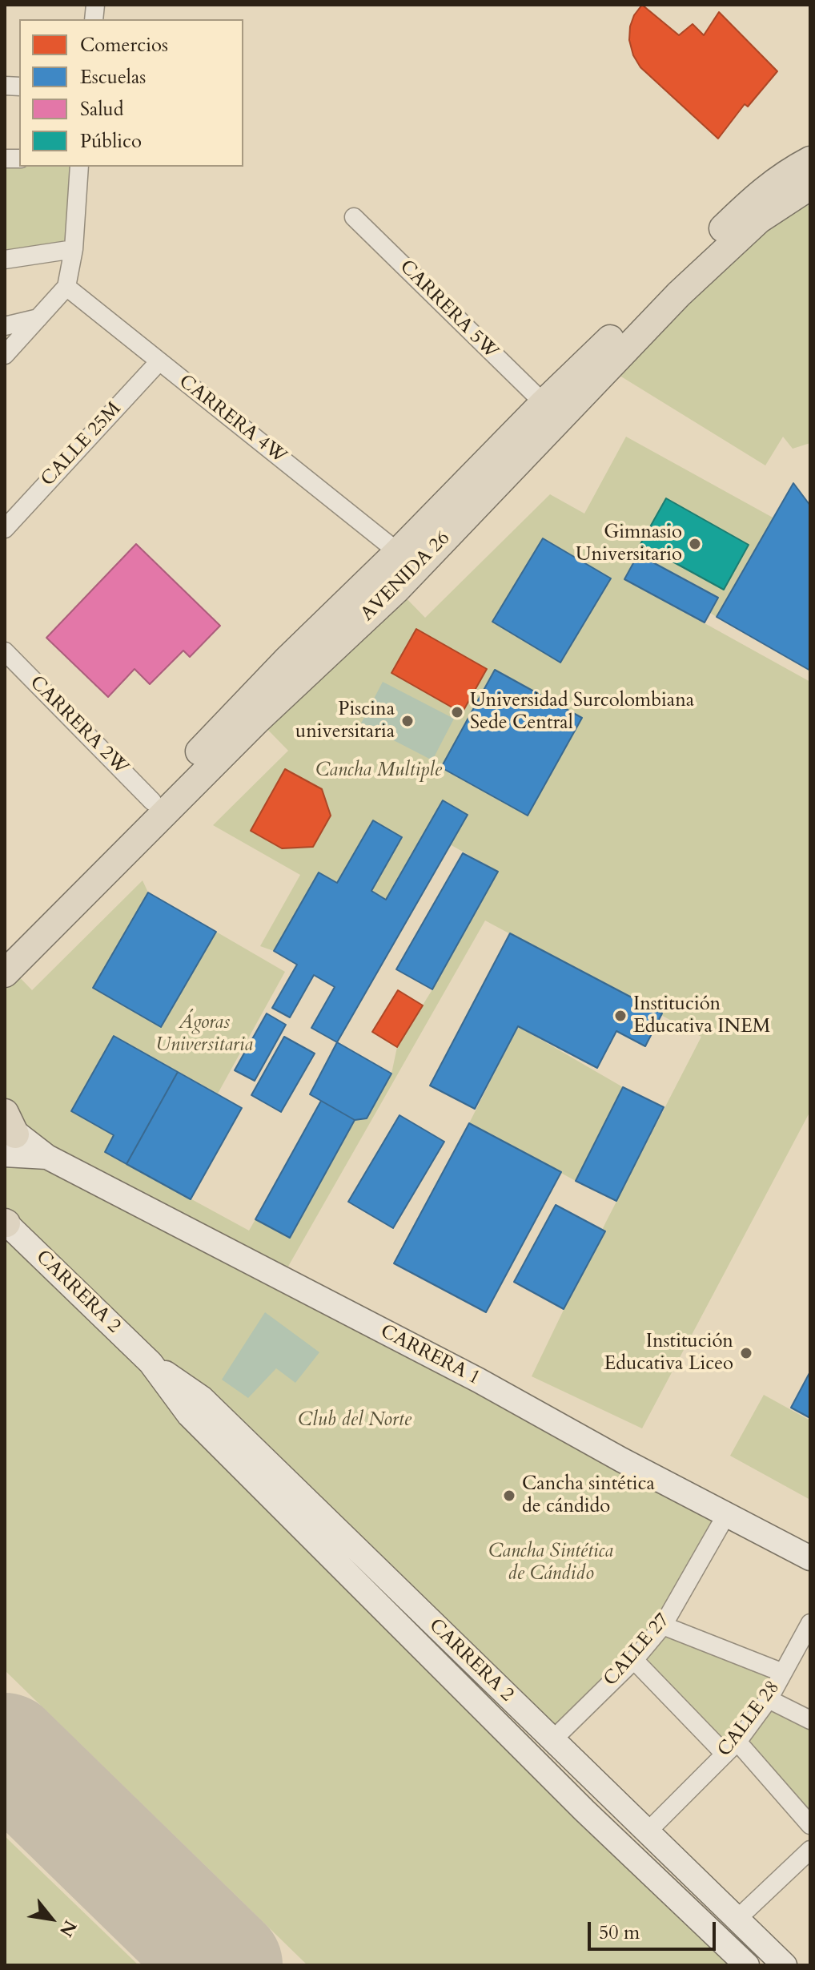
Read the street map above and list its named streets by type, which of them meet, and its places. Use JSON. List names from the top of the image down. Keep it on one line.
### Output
{"streets":{"main road":["AVENIDA 26","CARRERA 2","CARRERA 1"],"street":["CARRERA 5W","CARRERA 4W","CALLE 25M","CARRERA 2W","CALLE 27","CALLE 28"]},"crossings":[["CARRERA 5W","AVENIDA 26"],["CARRERA 4W","CALLE 25M"],["CARRERA 4W","AVENIDA 26"],["AVENIDA 26","CARRERA 2W"],["CARRERA 2","CALLE 27"],["CARRERA 2","CALLE 28"],["CARRERA 1","CALLE 27"]],"parks":["Cancha Multiple","Ágoras Universitaria","Club del Norte","Cancha Sintética de Cándido"],"places":["Gimnasio Universitario","Universidad Surcolombiana Sede Central","Piscina universitaria","Institución Educativa INEM","Institución Educativa Liceo","Cancha sintética de cándido"],"legend":["Comercios","Escuelas","Salud","Público"],"scale_bar":"50 m","north":"bottom right"}
